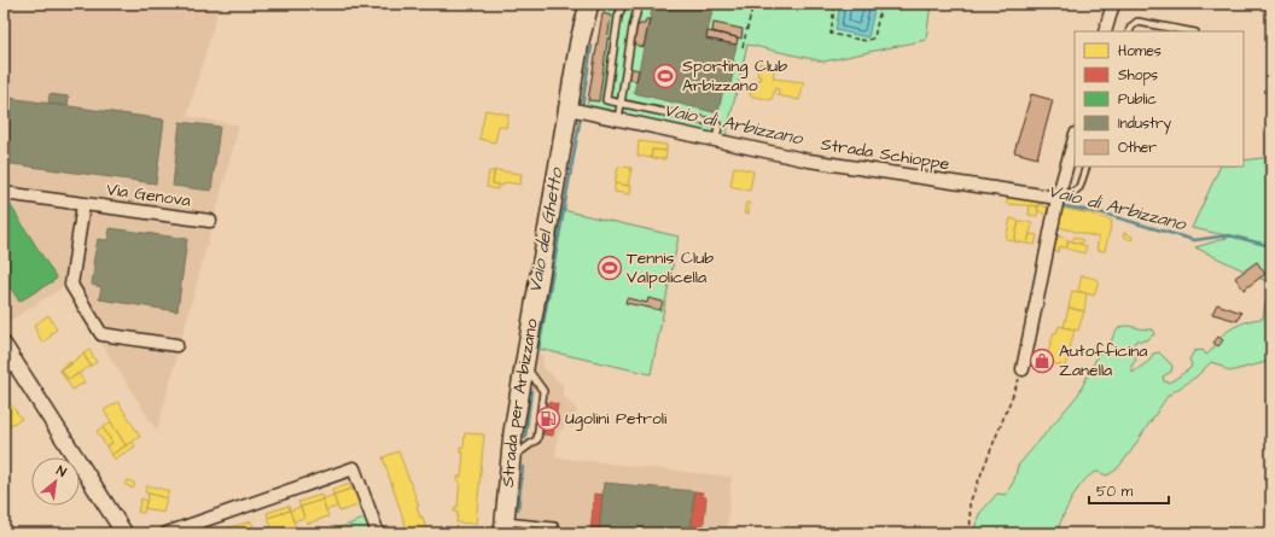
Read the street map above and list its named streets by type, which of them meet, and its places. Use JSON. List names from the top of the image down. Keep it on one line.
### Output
{"streets":{"main road":["Strada per Arbizzano"],"street":["Strada Schioppe","Via Genova"]},"crossings":[["Strada Schioppe","Strada per Arbizzano"]],"water":["Vaio di Arbizzano","Vaio del Ghetto"],"places":{"sports":["Sporting Club Arbizzano","Tennis Club Valpolicella"],"shop":["Autofficina Zanella"],"fuel station":["Ugolini Petroli"]},"legend":["Homes","Shops","Public","Industry","Other"],"scale_bar":"50 m","north":"top right"}
